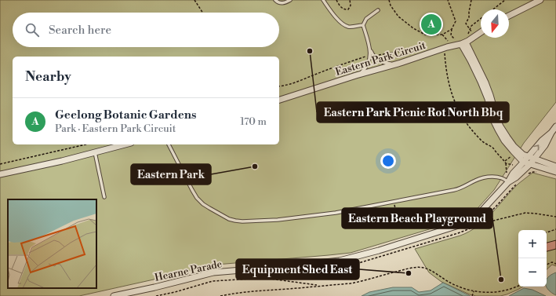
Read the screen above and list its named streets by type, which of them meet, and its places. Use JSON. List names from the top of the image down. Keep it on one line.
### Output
{"streets":{"street":["Eastern Park Circuit","Hearne Parade"]},"places":["Eastern Park Picnic Rot North Bbq","Eastern Park","Equipment Shed East","Eastern Beach Playground"],"north":"bottom","page":{"pins":"A","search":"Search here","heading":"Nearby","list":[{"mark":"A","name":"Geelong Botanic Gardens","note":"Park · Eastern Park Circuit","value":"170 m"}],"map_buttons":["+","−"]}}
